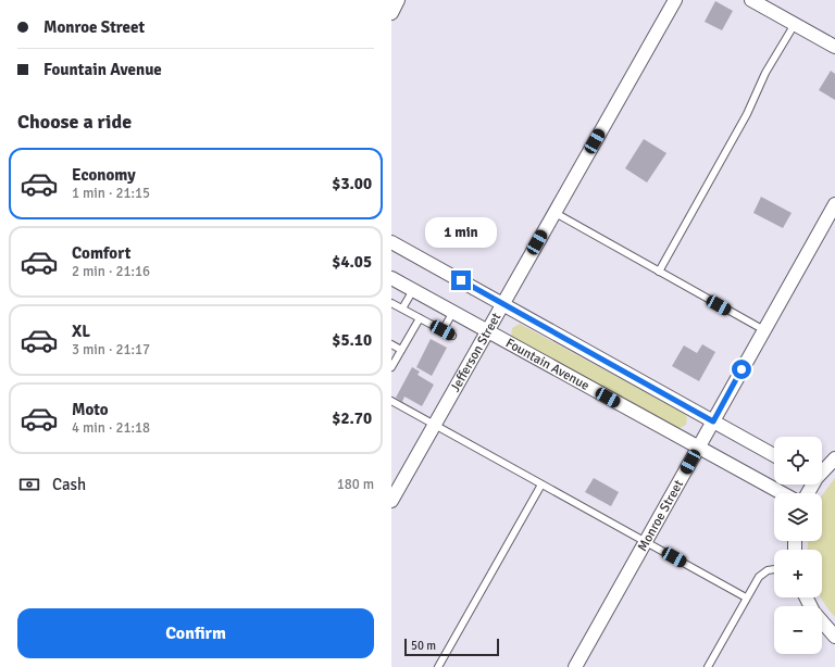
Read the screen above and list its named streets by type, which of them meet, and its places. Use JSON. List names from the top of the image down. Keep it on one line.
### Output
{"streets":{"street":["Jefferson Street","Fountain Avenue","Monroe Street"]},"crossings":[["Jefferson Street","Fountain Avenue"],["Fountain Avenue","Monroe Street"]],"scale_bar":"50 m","page":{"banner":["Monroe Street","Fountain Avenue"],"heading":"Choose a ride","list":[{"name":"Economy","note":"1 min · 21:15","value":"$3.00"},{"name":"Comfort","note":"2 min · 21:16","value":"$4.05"},{"name":"XL","note":"3 min · 21:17","value":"$5.10"},{"name":"Moto","note":"4 min · 21:18","value":"$2.70"}],"bubble":"1 min","map_buttons":["+","−"],"pay":["Cash","180 m"],"buttons":"Confirm","scale":"50 m"}}
